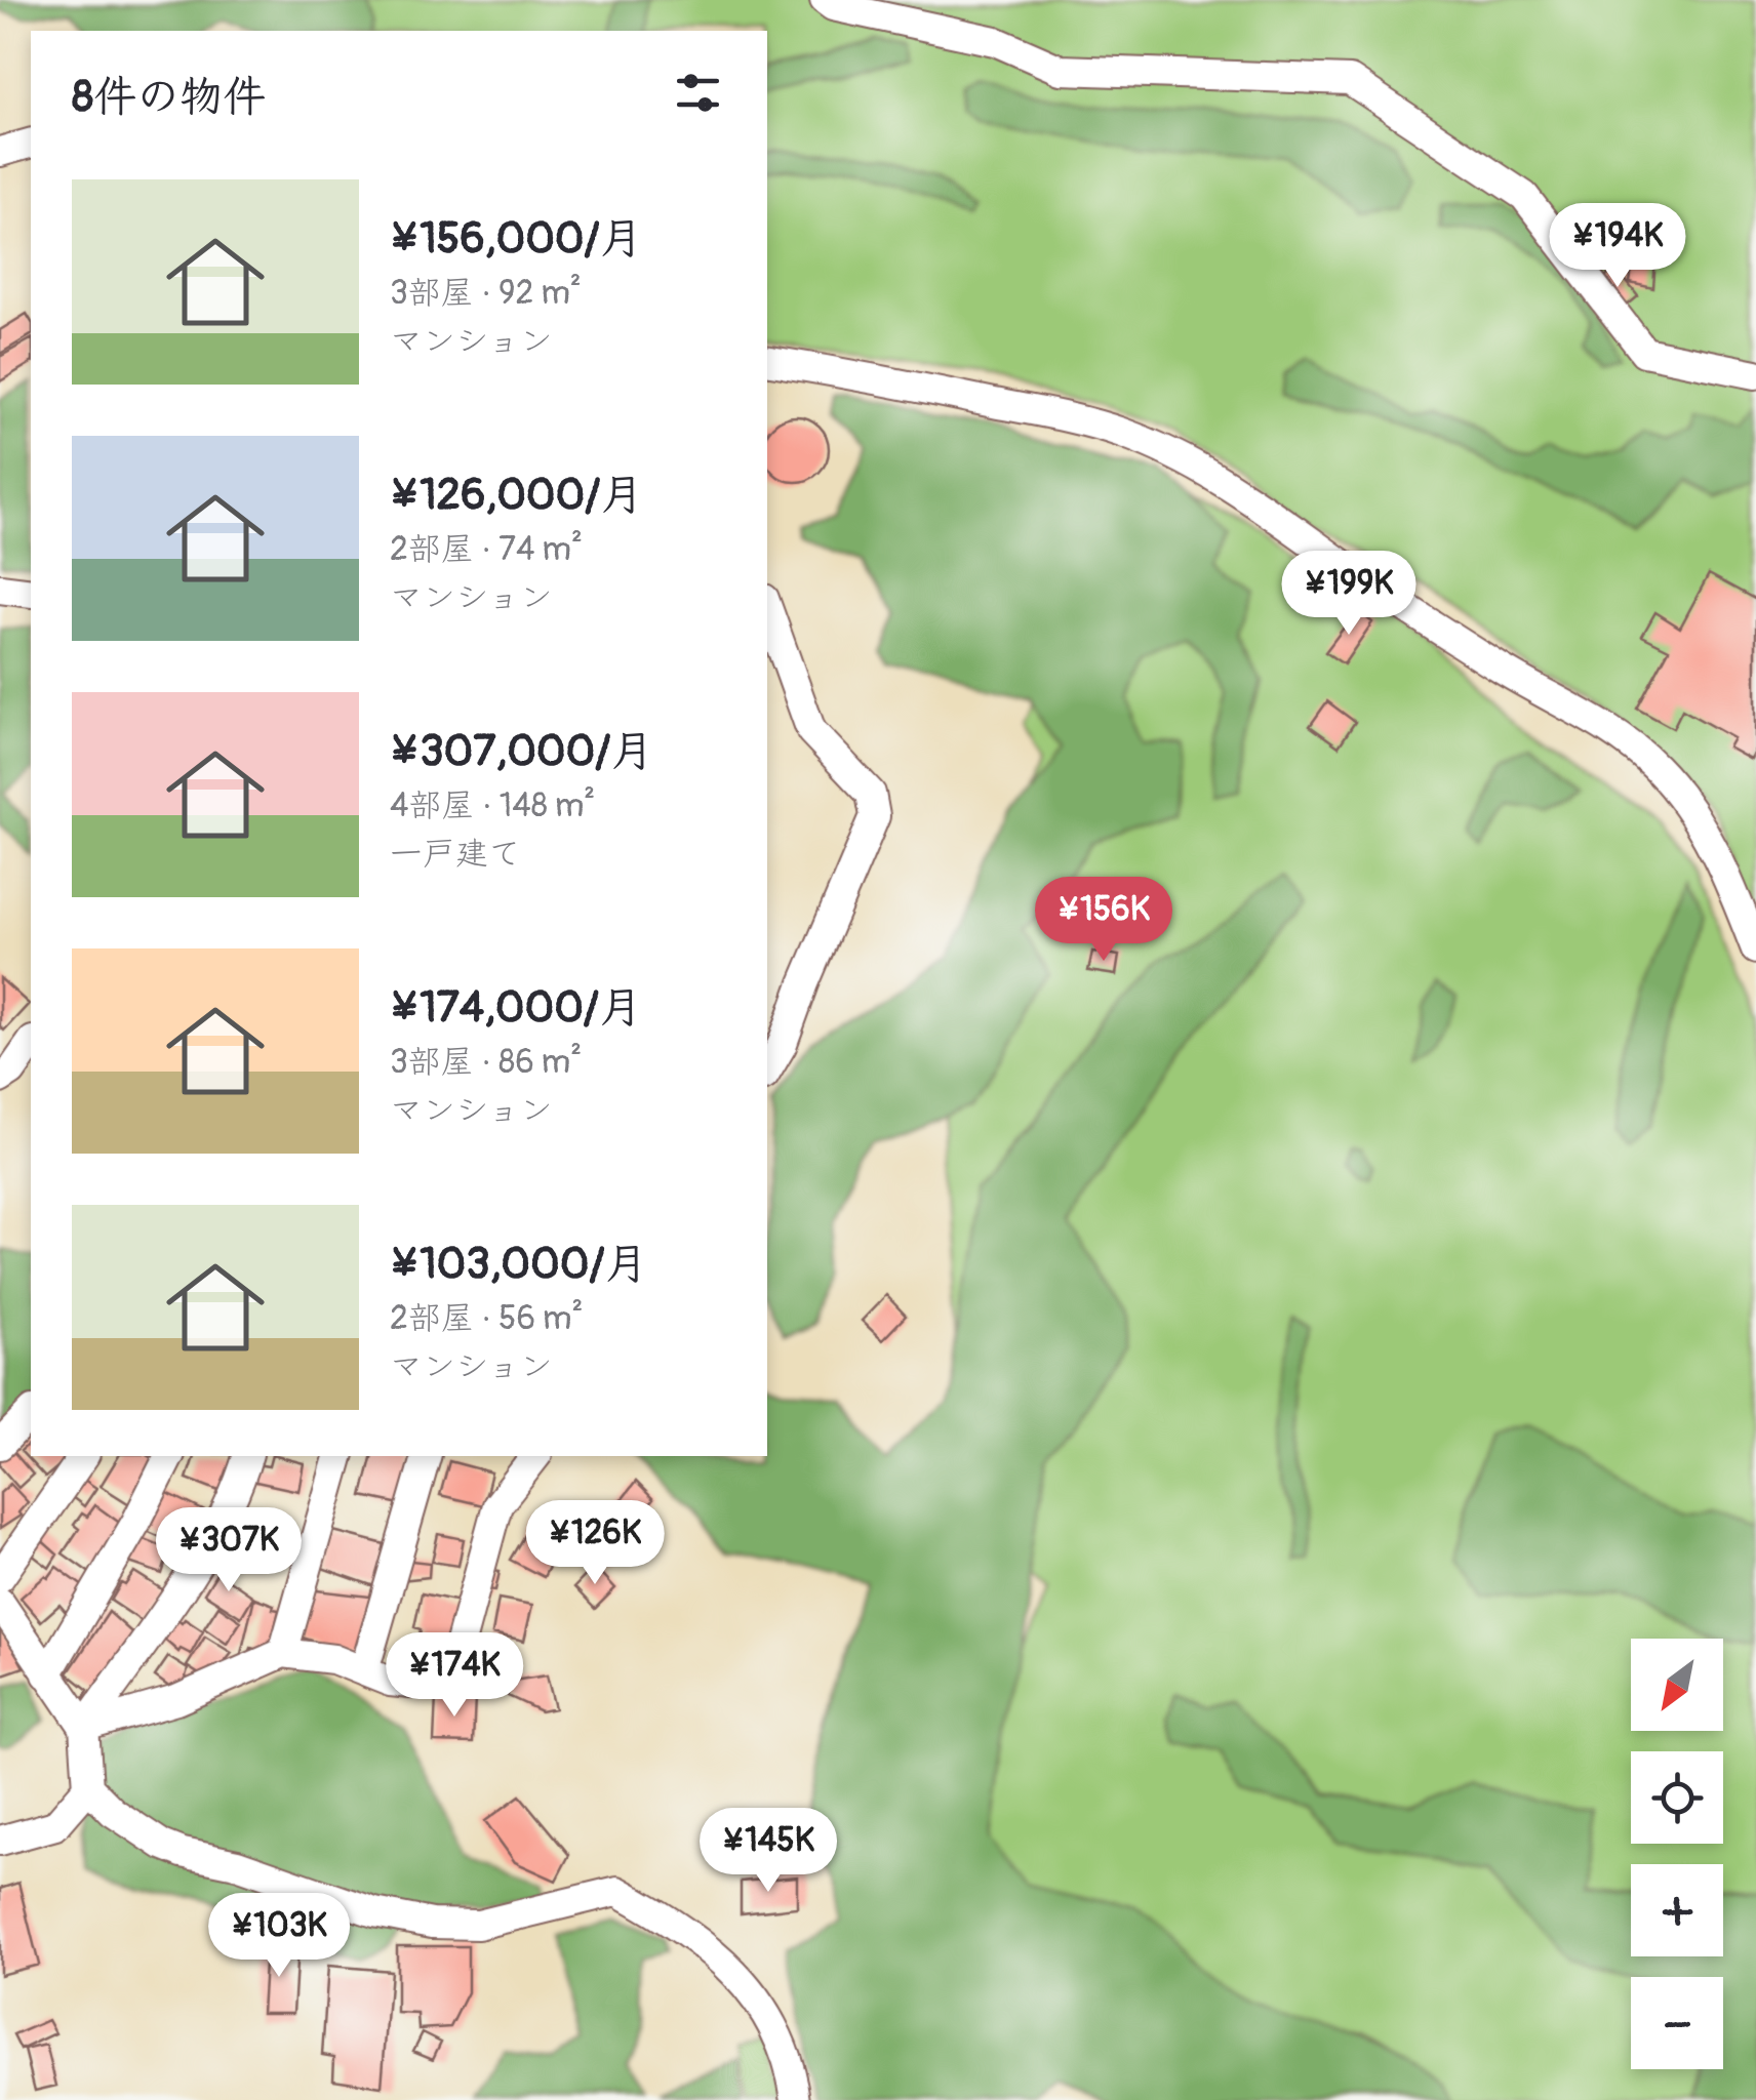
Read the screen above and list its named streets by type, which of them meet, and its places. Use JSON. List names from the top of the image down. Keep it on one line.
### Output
{"north":"bottom left","page":{"heading":"8件の物件","list":[{"name":"¥156,000/月","note":"3部屋 · 92 m² · マンション"},{"name":"¥126,000/月","note":"2部屋 · 74 m² · マンション"},{"name":"¥307,000/月","note":"4部屋 · 148 m² · 一戸建て"},{"name":"¥174,000/月","note":"3部屋 · 86 m² · マンション"},{"name":"¥103,000/月","note":"2部屋 · 56 m² · マンション"}],"price":["¥194K","¥199K","¥156K","¥126K","¥307K","¥174K","¥145K","¥103K"],"map_buttons":["+","−"]}}
